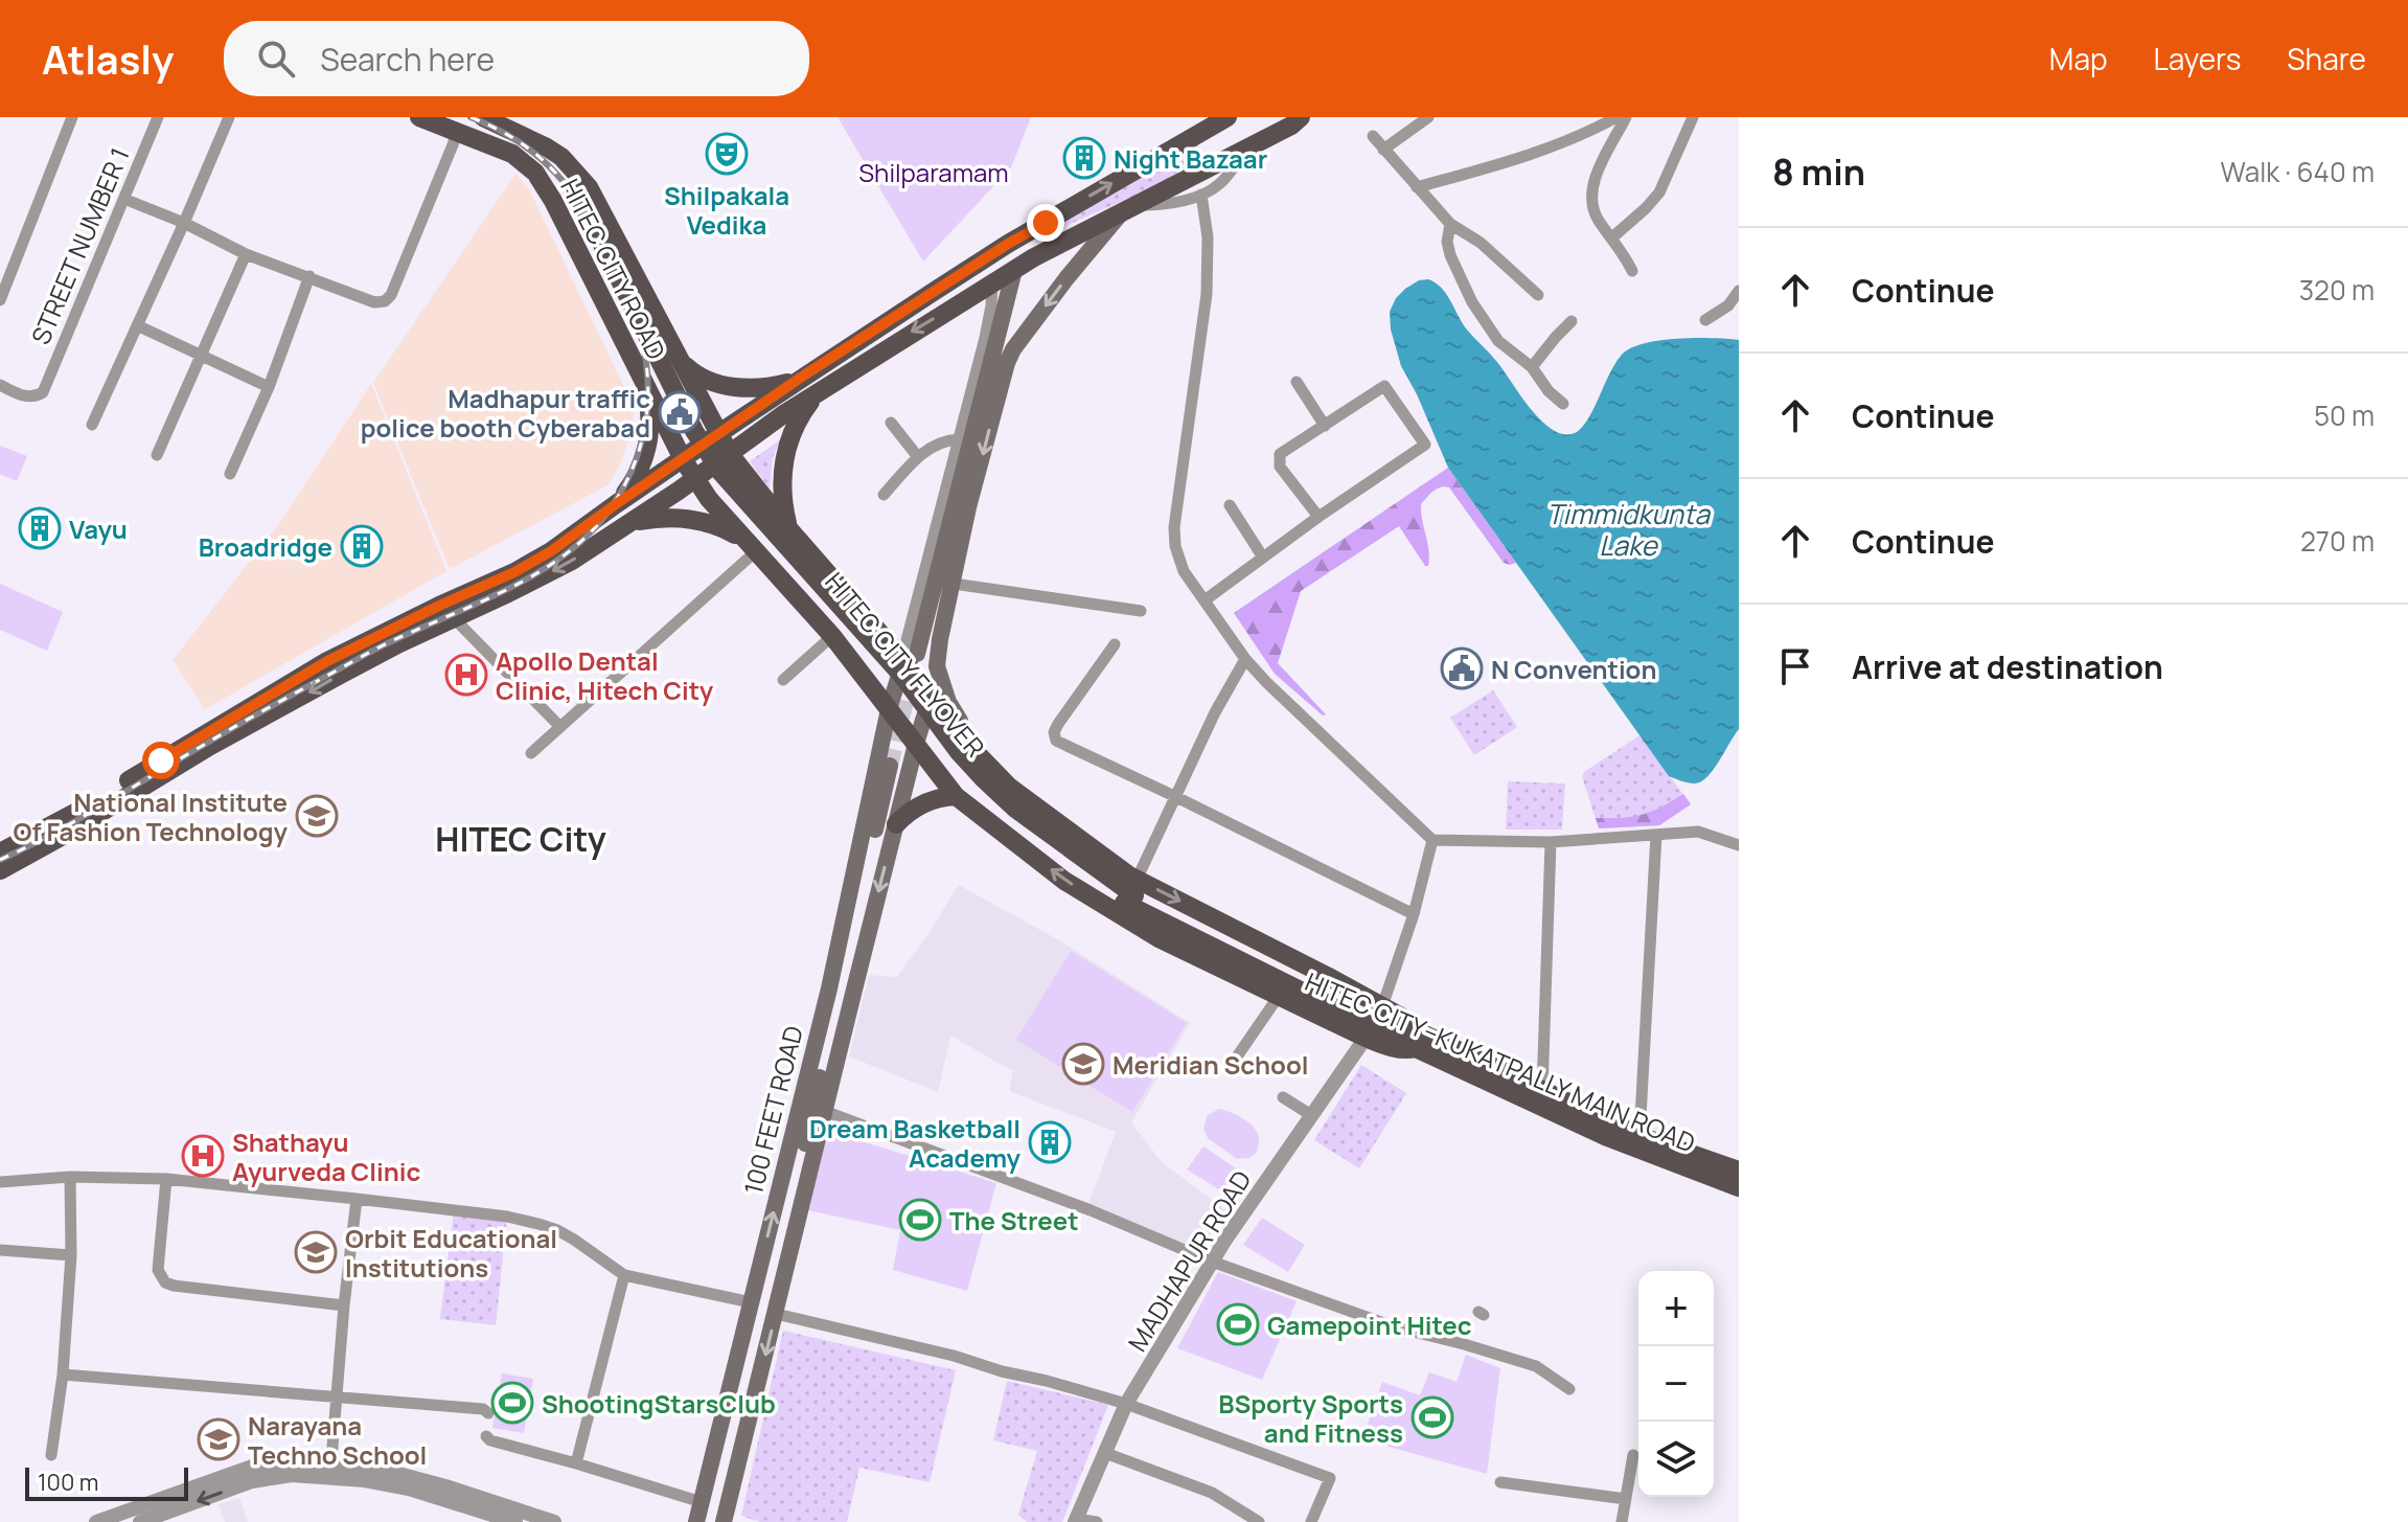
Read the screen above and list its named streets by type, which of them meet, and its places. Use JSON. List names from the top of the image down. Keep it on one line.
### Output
{"streets":{"main road":["HITEC CITY ROAD","HITEC CITY FLYOVER","HITEC CITY–KUKATPALLY MAIN ROAD","100 FEET ROAD"],"street":["STREET NUMBER 1","MADHAPUR ROAD"]},"crossings":[["HITEC CITY ROAD","HITEC CITY FLYOVER"],["HITEC CITY ROAD","HITEC CITY–KUKATPALLY MAIN ROAD"],["HITEC CITY FLYOVER","HITEC CITY–KUKATPALLY MAIN ROAD"],["HITEC CITY–KUKATPALLY MAIN ROAD","100 FEET ROAD"],["HITEC CITY–KUKATPALLY MAIN ROAD","MADHAPUR ROAD"]],"districts":["HITEC City"],"water":["Timmidkunta Lake"],"parks":["Shilparamam"],"places":{"theatre":["Shilpakala Vedika"],"building":["Night Bazaar","Vayu","Broadridge","Dream Basketball Academy"],"public building":["Madhapur traffic police booth Cyberabad","N Convention"],"hospital":["Apollo Dental Clinic, Hitech City","Shathayu Ayurveda Clinic"],"school or university":["National Institute Of Fashion Technology","Meridian School","Orbit Educational Institutions","Narayana Techno School"],"sports":["The Street","Gamepoint Hitec","ShootingStarsClub","BSporty Sports and Fitness"]},"scale_bar":"100 m","page":{"header":"Atlasly","search":"Search here","nav":["Map","Layers","Share"],"heading":["8 min","Walk · 640 m"],"list":[["Continue","320 m"],["Continue","50 m"],["Continue","270 m"],"Arrive at destination"],"map_buttons":["+","−"],"scale":"100 m"}}
